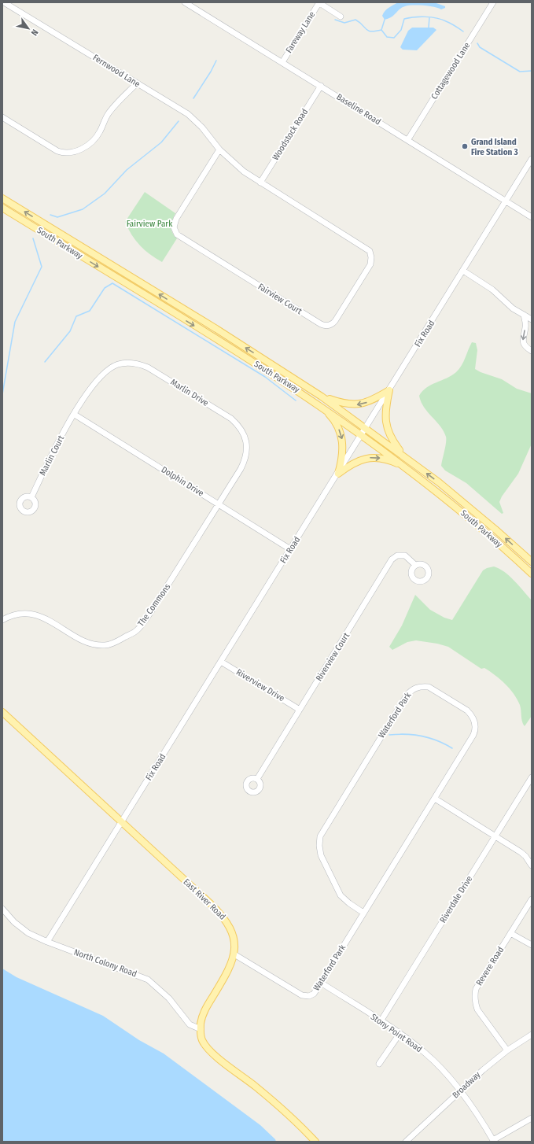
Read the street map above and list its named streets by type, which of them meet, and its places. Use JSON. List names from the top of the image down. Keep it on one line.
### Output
{"streets":{"main road":["South Parkway","East River Road"],"street":["Fareway Lane","Fernwood Lane","Cottagewood Lane","Baseline Road","Woodstock Road","Fairview Court","Fix Road","Marlin Drive","Marlin Court","Dolphin Drive","The Commons","Riverview Court","Riverview Drive","Waterford Park","Riverdale Drive","North Colony Road","Revere Road","Stony Point Road","Broadway"]},"crossings":[["Fareway Lane","Baseline Road"],["Fernwood Lane","Fairview Court"],["Cottagewood Lane","Baseline Road"],["Baseline Road","Woodstock Road"],["Baseline Road","Fix Road"],["Woodstock Road","Fairview Court"],["South Parkway","Fix Road"],["Fix Road","Dolphin Drive"],["Fix Road","Riverview Drive"],["Fix Road","East River Road"],["Fix Road","North Colony Road"],["Marlin Drive","Marlin Court"],["Marlin Drive","Dolphin Drive"],["Marlin Drive","The Commons"],["Marlin Court","Dolphin Drive"],["Dolphin Drive","The Commons"],["Riverview Court","Riverview Drive"],["Waterford Park","East River Road"],["Waterford Park","Stony Point Road"],["East River Road","North Colony Road"],["Riverdale Drive","Stony Point Road"],["Revere Road","Broadway"],["Stony Point Road","Broadway"]],"parks":["Fairview Park"],"places":["Grand Island Fire Station 3"],"north":"bottom right"}
